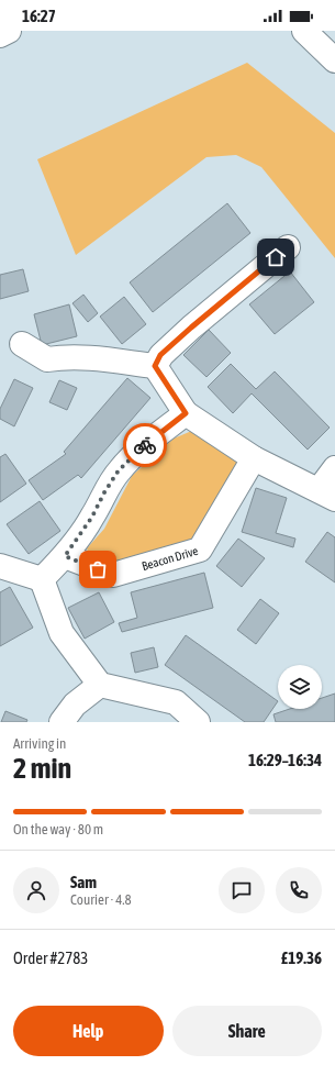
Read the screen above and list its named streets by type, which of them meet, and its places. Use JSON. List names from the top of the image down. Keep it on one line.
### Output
{"streets":{"street":["Beacon Drive"]},"page":{"status":"16:27","heading":["2 min","Arriving in","16:29–16:34"],"panel":["Sam","Courier · 4.8","Order #2783","£19.36"],"bar":"On the way · 80 m","buttons":["Help","Share"]}}
